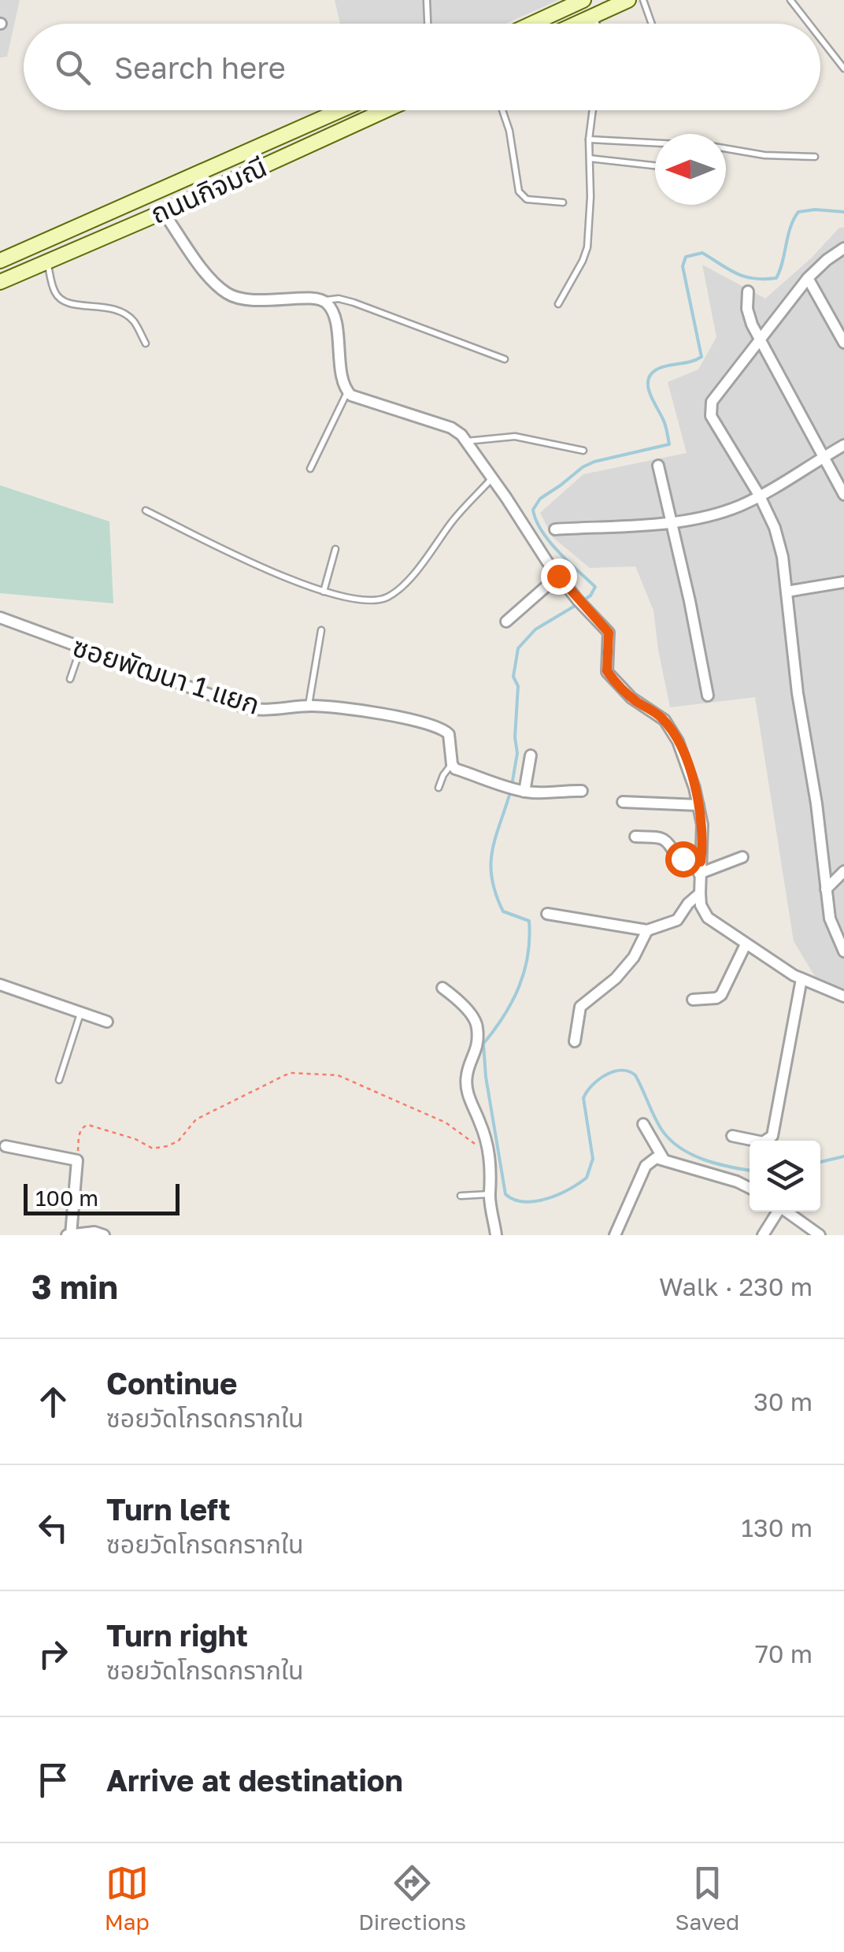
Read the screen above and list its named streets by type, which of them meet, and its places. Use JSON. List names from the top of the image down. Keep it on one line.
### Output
{"streets":{"main road":["ถนนกิจมณี"],"street":["ซอยพัฒนา 1 แยก"]},"scale_bar":"100 m","north":"left","page":{"search":"Search here","scale":"100 m","heading":["3 min","Walk · 230 m"],"list":[["Continue","ซอยวัดโกรดกรากใน","30 m"],["Turn left","ซอยวัดโกรดกรากใน","130 m"],["Turn right","ซอยวัดโกรดกรากใน","70 m"],"Arrive at destination"],"nav":["Map","Directions","Saved"]}}
